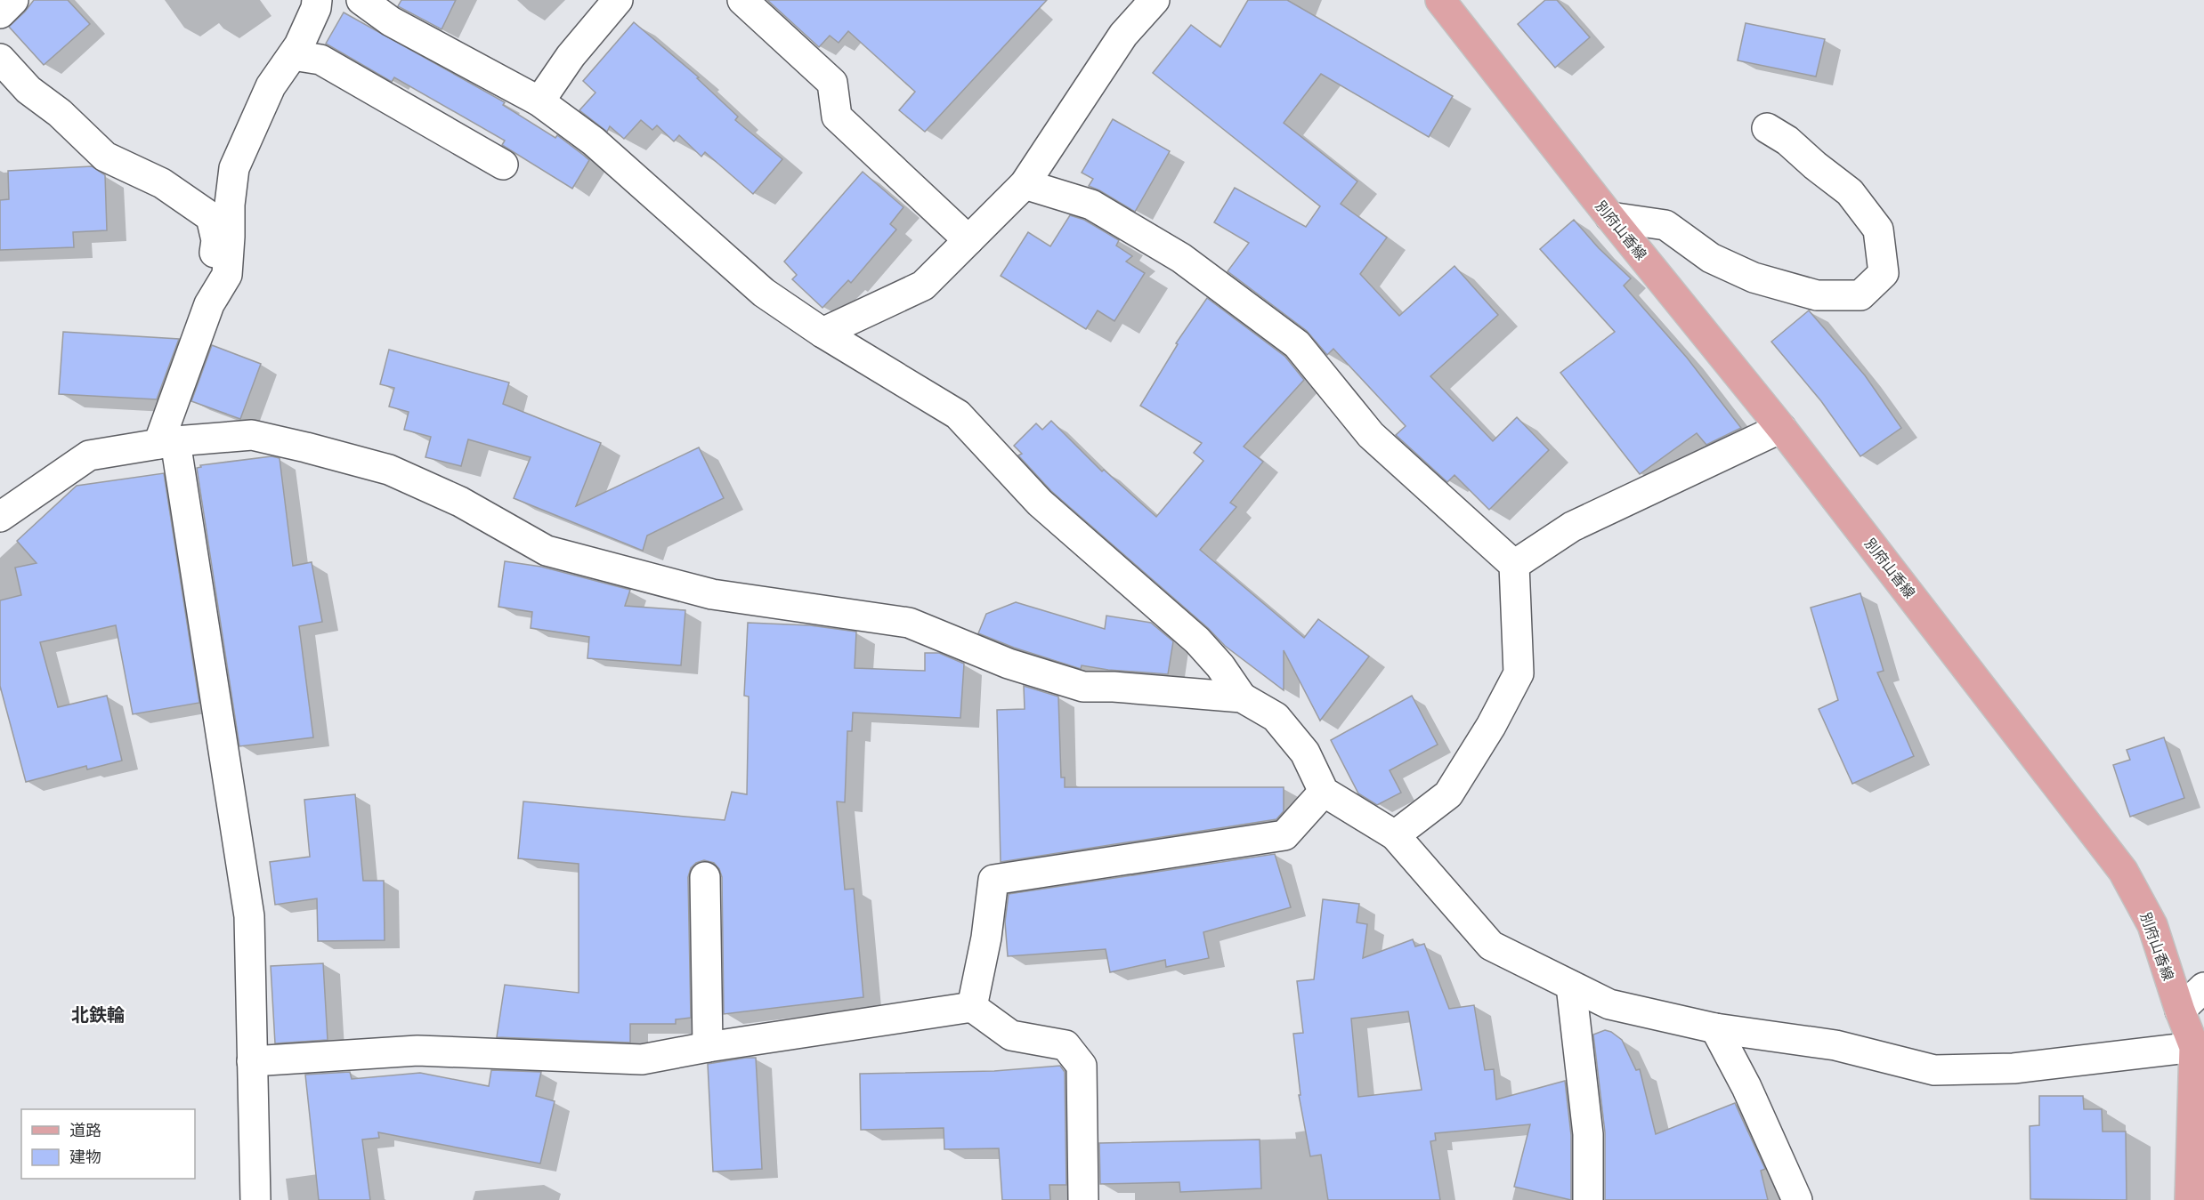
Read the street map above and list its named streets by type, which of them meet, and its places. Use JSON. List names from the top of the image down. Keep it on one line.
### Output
{"streets":{"main road":["別府山香線"]},"districts":["北鉄輪"],"legend":["道路","建物"]}
